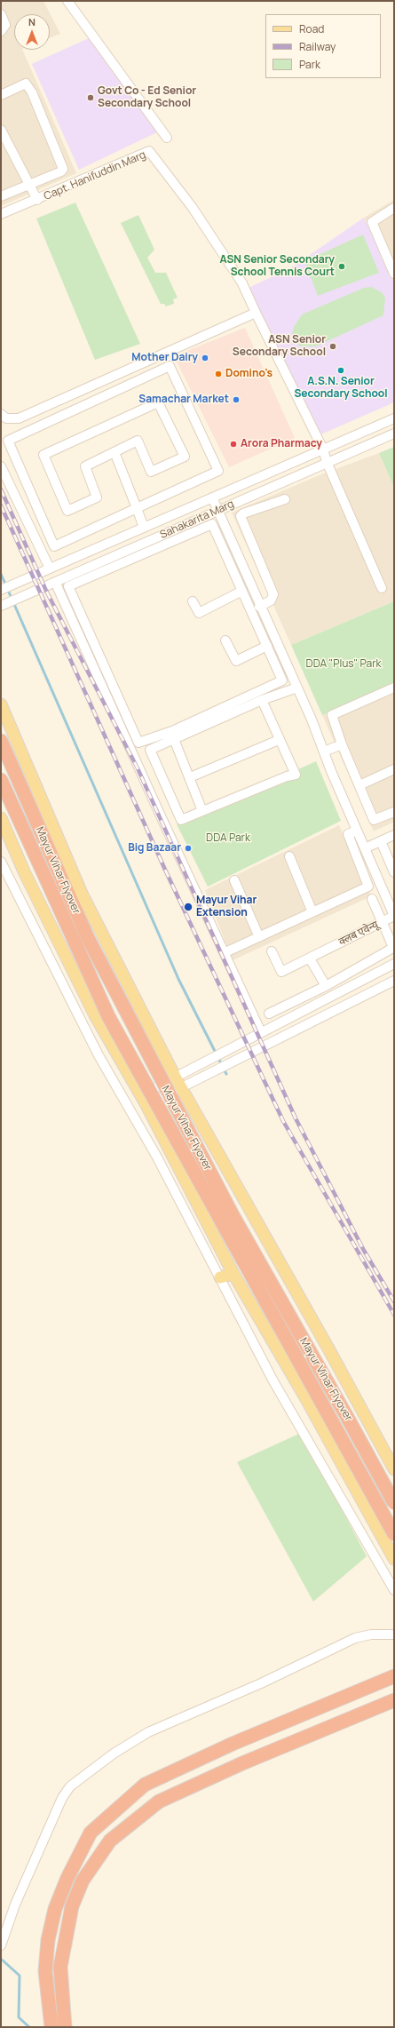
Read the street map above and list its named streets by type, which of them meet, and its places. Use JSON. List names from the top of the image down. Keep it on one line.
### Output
{"streets":{"highway":["Mayur Vihar Flyover"],"street":["Capt. Hanifuddin Marg","Sahakarita Marg","क्लब एवेन्यू"]},"crossings":[["Capt. Hanifuddin Marg","Sahakarita Marg"]],"parks":["DDA \"Plus\" Park","DDA Park"],"places":["Govt Co - Ed Senior Secondary School","ASN Senior Secondary School Tennis Court","ASN Senior Secondary School","Mother Dairy","A.S.N. Senior Secondary School","Domino's","Samachar Market","Arora Pharmacy","Big Bazaar","Mayur Vihar Extension"],"legend":["Road","Railway","Park"],"north":"top"}
